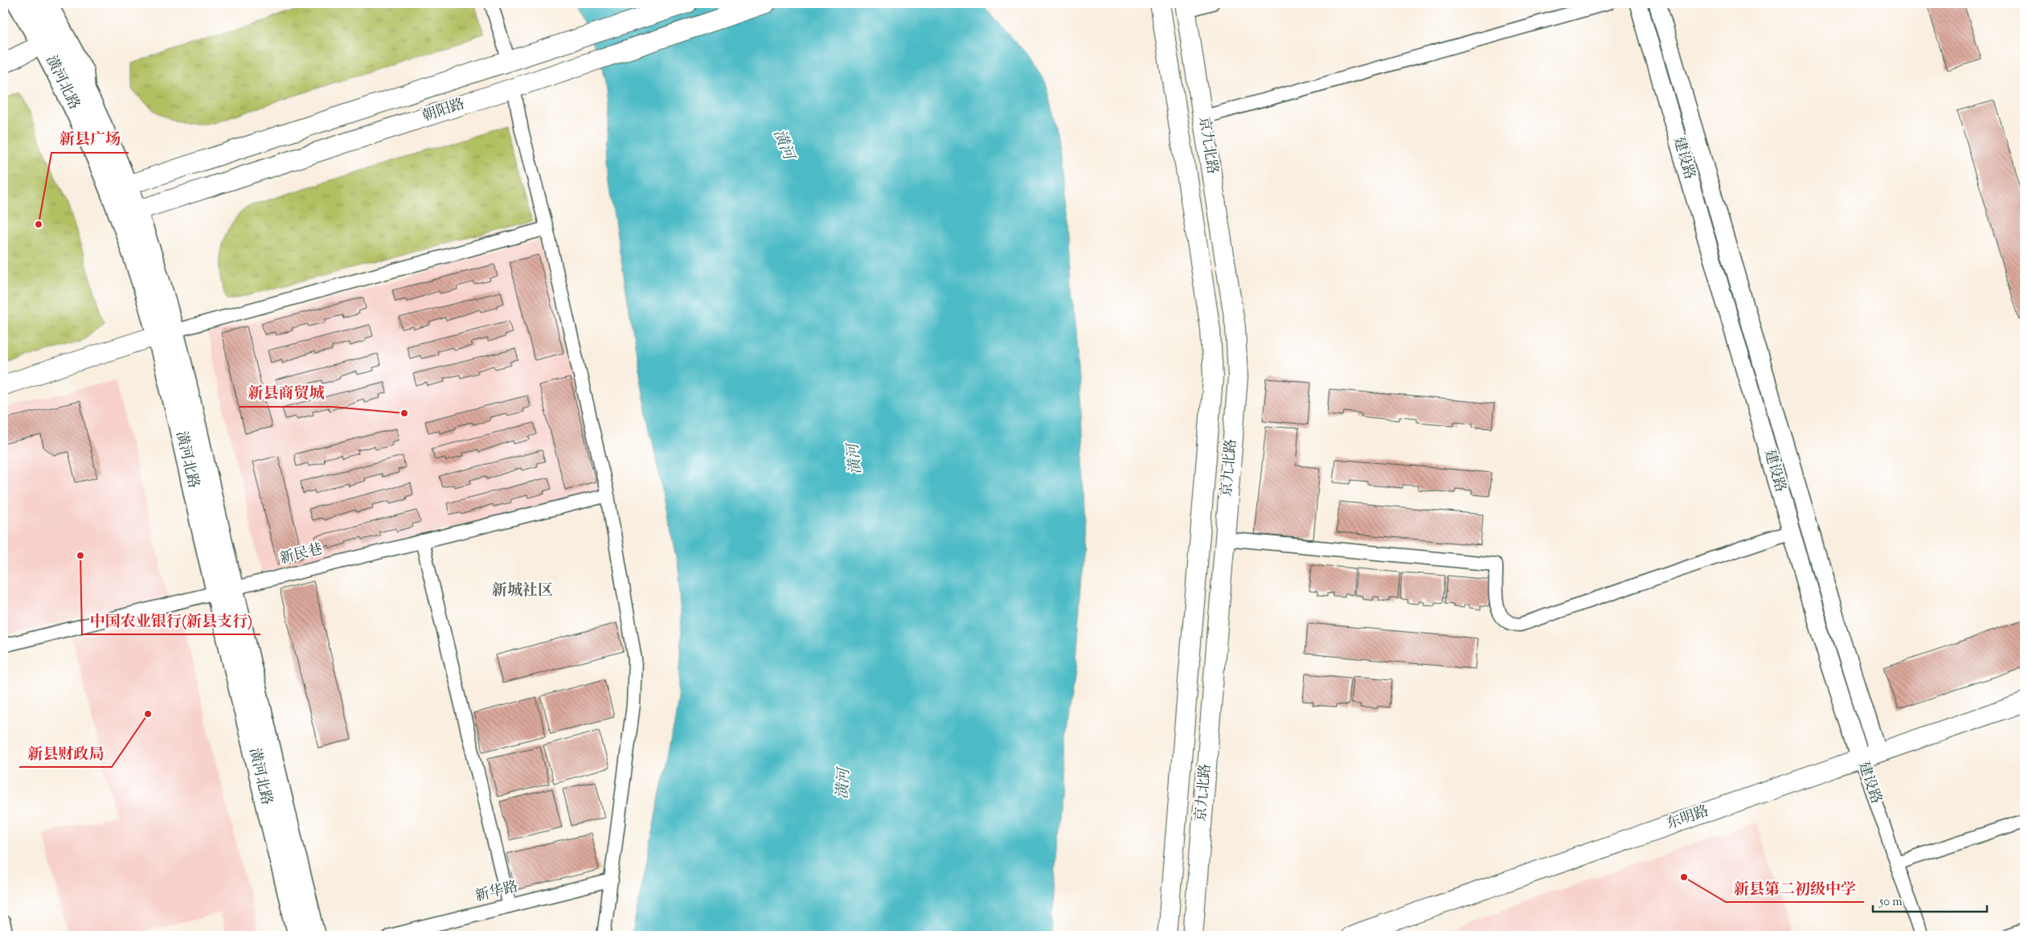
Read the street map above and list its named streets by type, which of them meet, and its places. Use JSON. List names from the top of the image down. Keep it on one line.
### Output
{"streets":{"main road":["潢河北路","朝阳路","京九北路","东明路"],"street":["建设路","新民巷","新华路"]},"crossings":[["潢河北路","朝阳路"],["潢河北路","新民巷"],["建设路","东明路"]],"districts":["新城社区"],"water":["潢河"],"places":["新县广场","新县商贸城","中国农业银行(新县支行)","新县财政局","新县第二初级中学"],"scale_bar":"50 m"}
